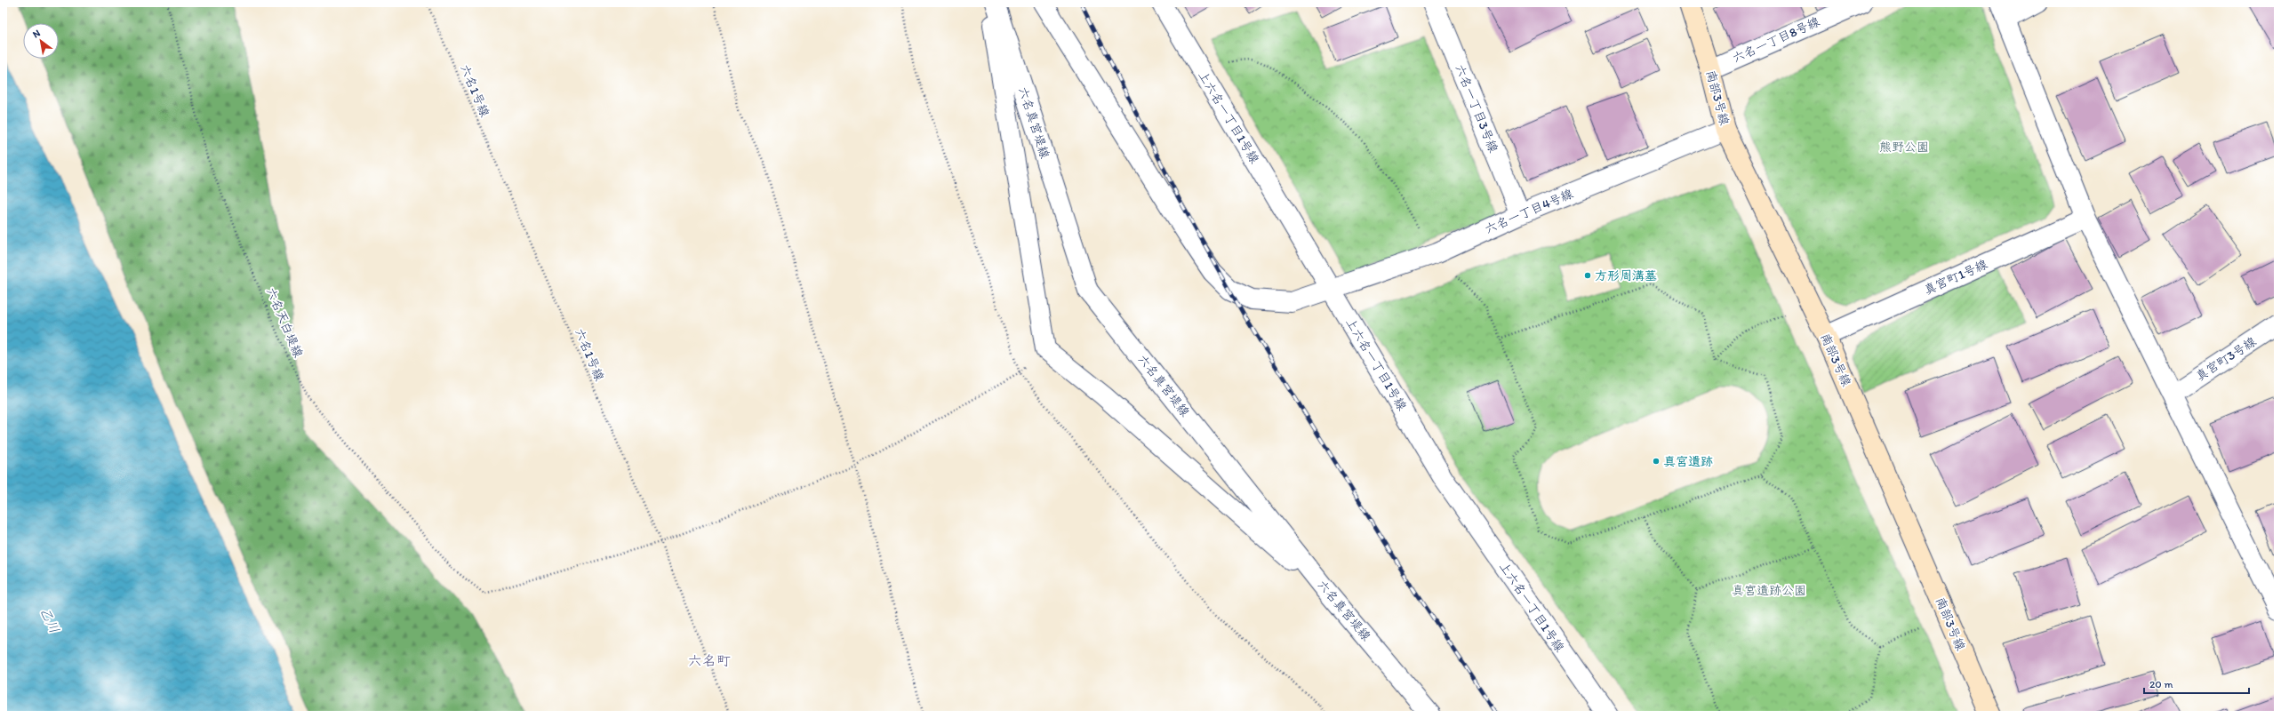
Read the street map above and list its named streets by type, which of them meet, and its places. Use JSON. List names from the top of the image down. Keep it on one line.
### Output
{"streets":{"street":["六名一丁目8号線","南部3号線","六名一丁目3号線","上六名一丁目1号線","六名真宮堤線","六名一丁目4号線","真宮町1号線","真宮町3号線"],"path":["六名1号線","六名天白堤線"]},"crossings":[["六名一丁目8号線","南部3号線"],["六名1号線","六名天白堤線"],["南部3号線","六名一丁目4号線"],["南部3号線","真宮町1号線"],["六名一丁目3号線","六名一丁目4号線"],["上六名一丁目1号線","六名一丁目4号線"]],"districts":["六名町"],"water":["乙川"],"parks":["熊野公園","真宮遺跡公園"],"places":["方形周溝墓","真宮遺跡"],"scale_bar":"20 m","north":"top left"}
